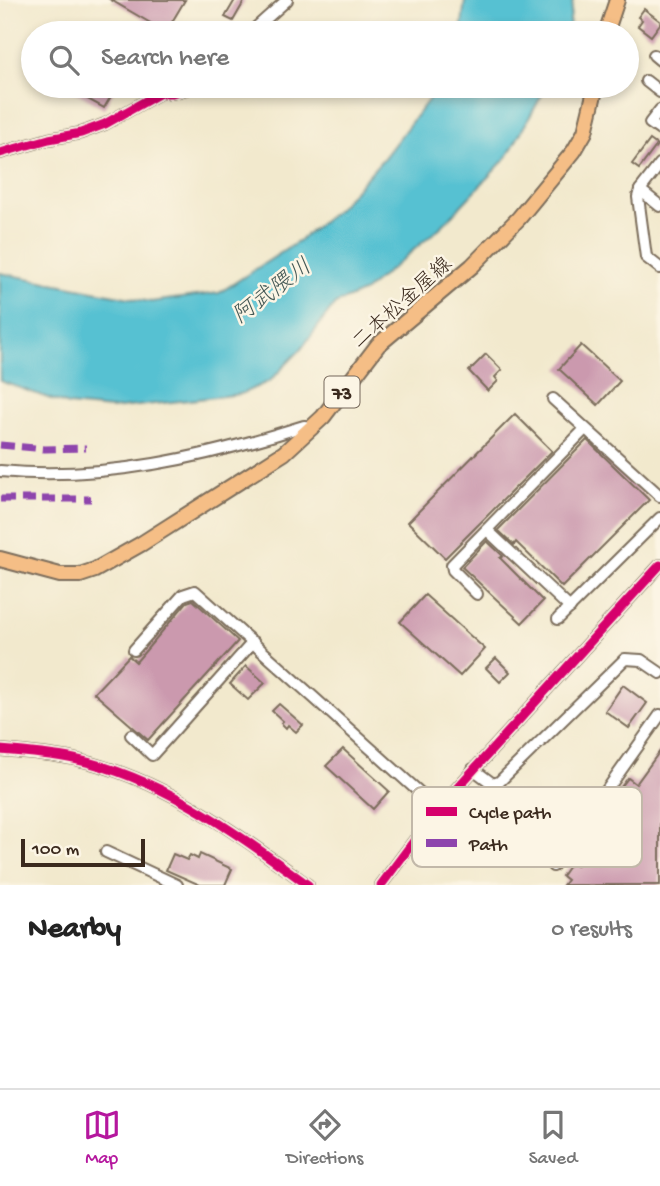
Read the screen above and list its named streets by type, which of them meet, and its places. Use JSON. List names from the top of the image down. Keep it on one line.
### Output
{"streets":{"main road":["二本松金屋線","73"]},"water":["阿武隈川"],"legend":["Cycle path","Path"],"scale_bar":"100 m","page":{"search":"Search here","scale":"100 m","heading":["Nearby","0 results"],"nav":["Map","Directions","Saved"]}}
